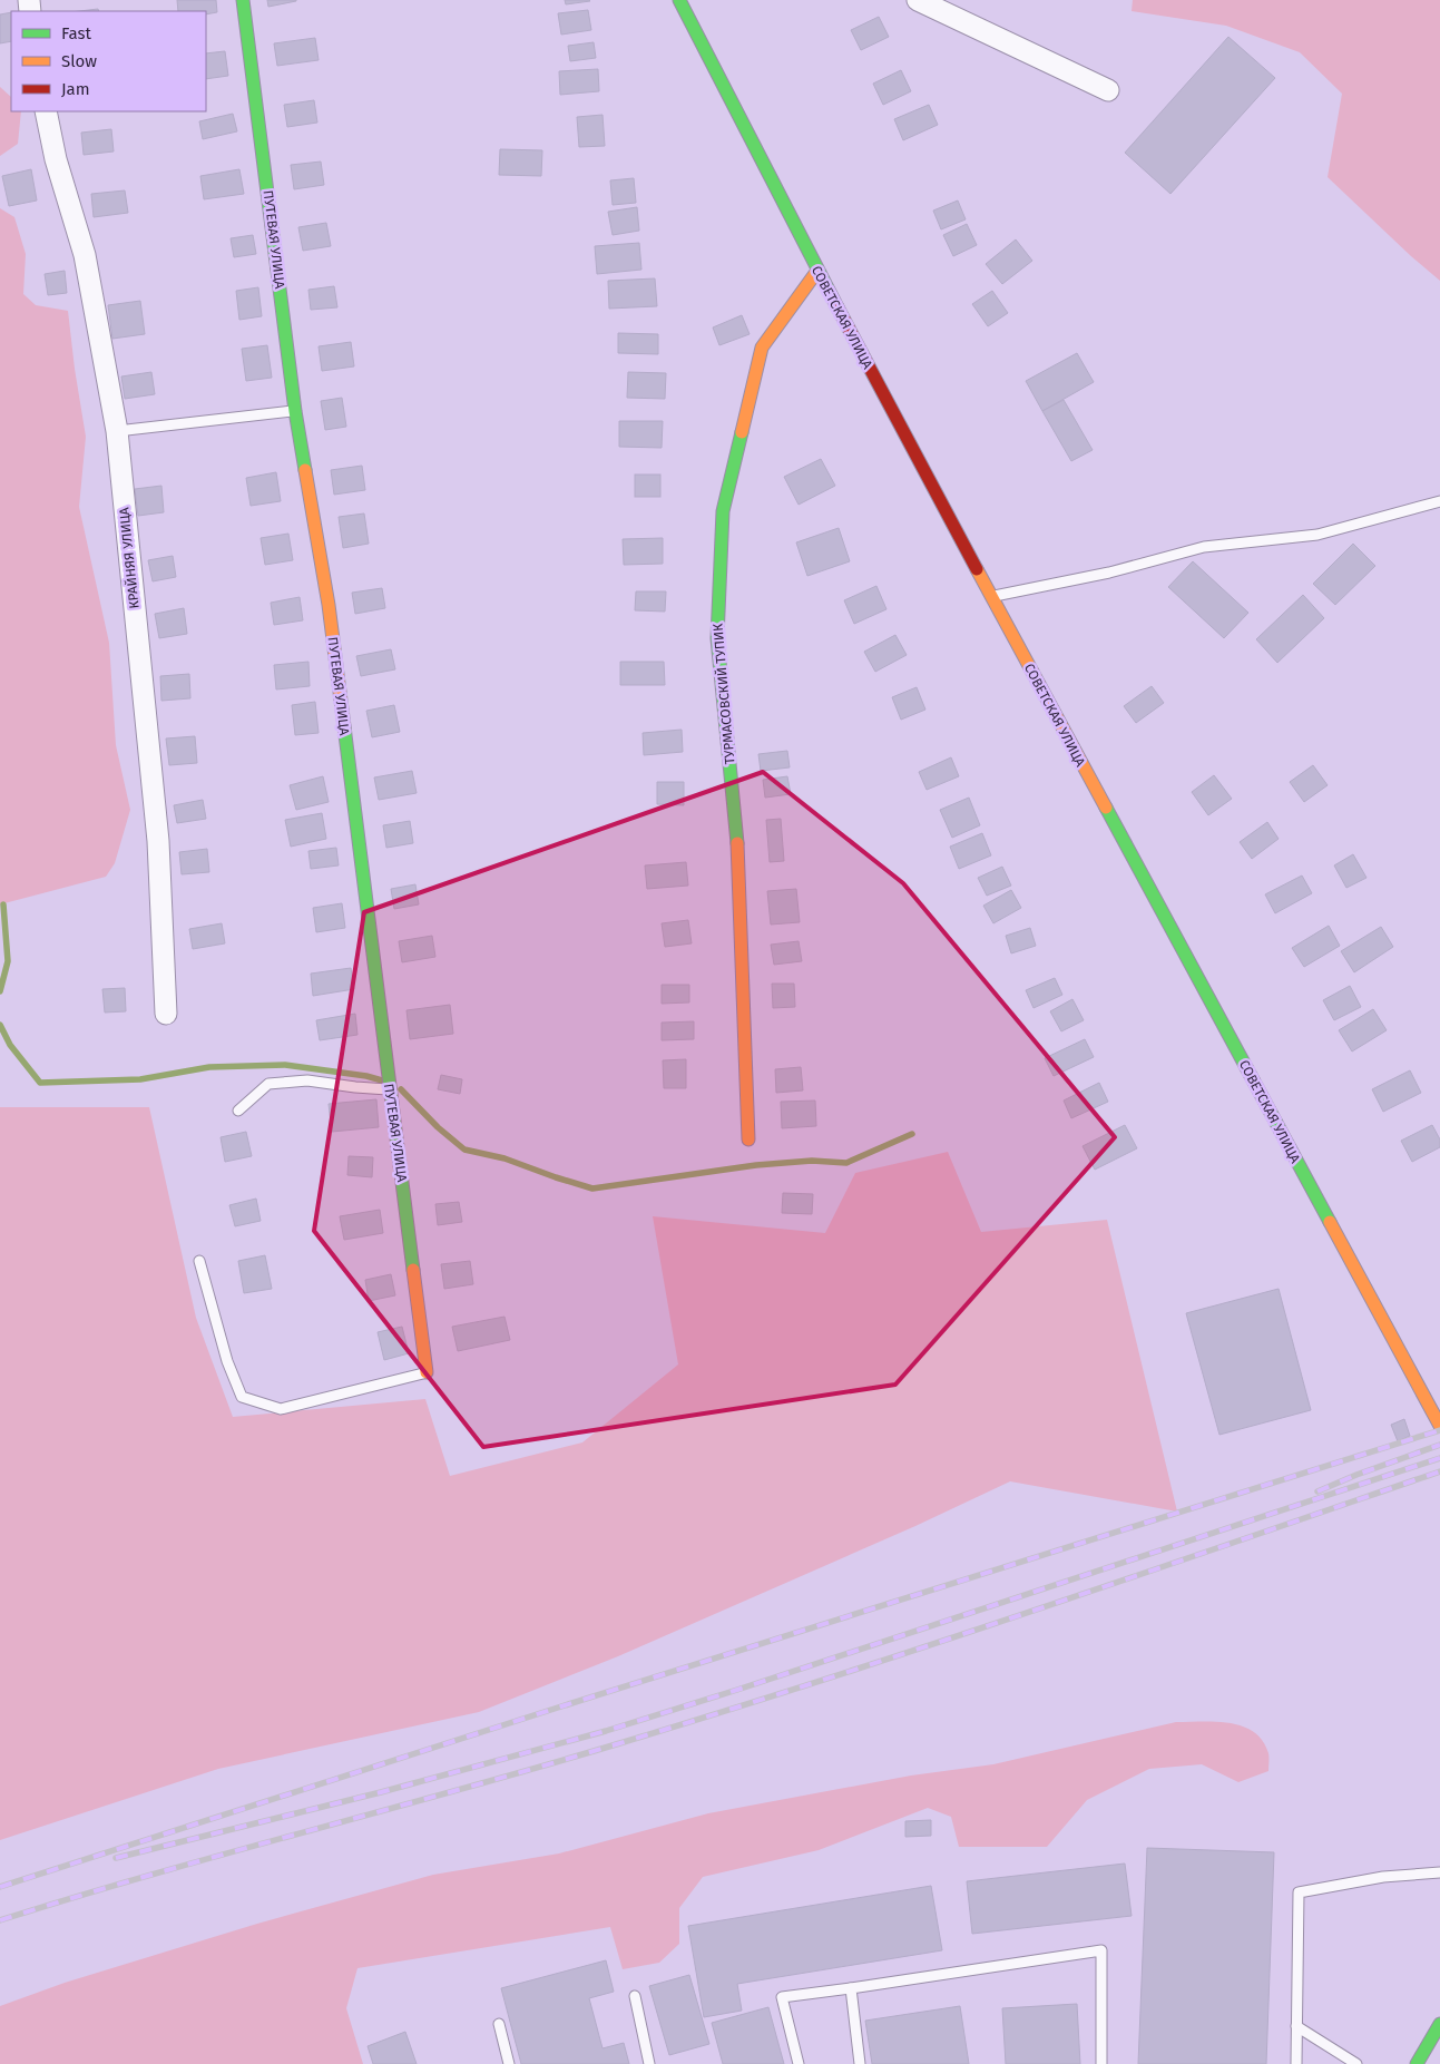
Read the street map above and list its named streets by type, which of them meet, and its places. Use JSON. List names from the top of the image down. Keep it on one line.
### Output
{"streets":{"street":["ПУТЕВАЯ УЛИЦА","СОВЕТСКАЯ УЛИЦА","КРАЙНЯЯ УЛИЦА","ТУРМАСОВСКИЙ ТУПИК"]},"crossings":[["СОВЕТСКАЯ УЛИЦА","ТУРМАСОВСКИЙ ТУПИК"]],"legend":["Fast","Slow","Jam"]}
